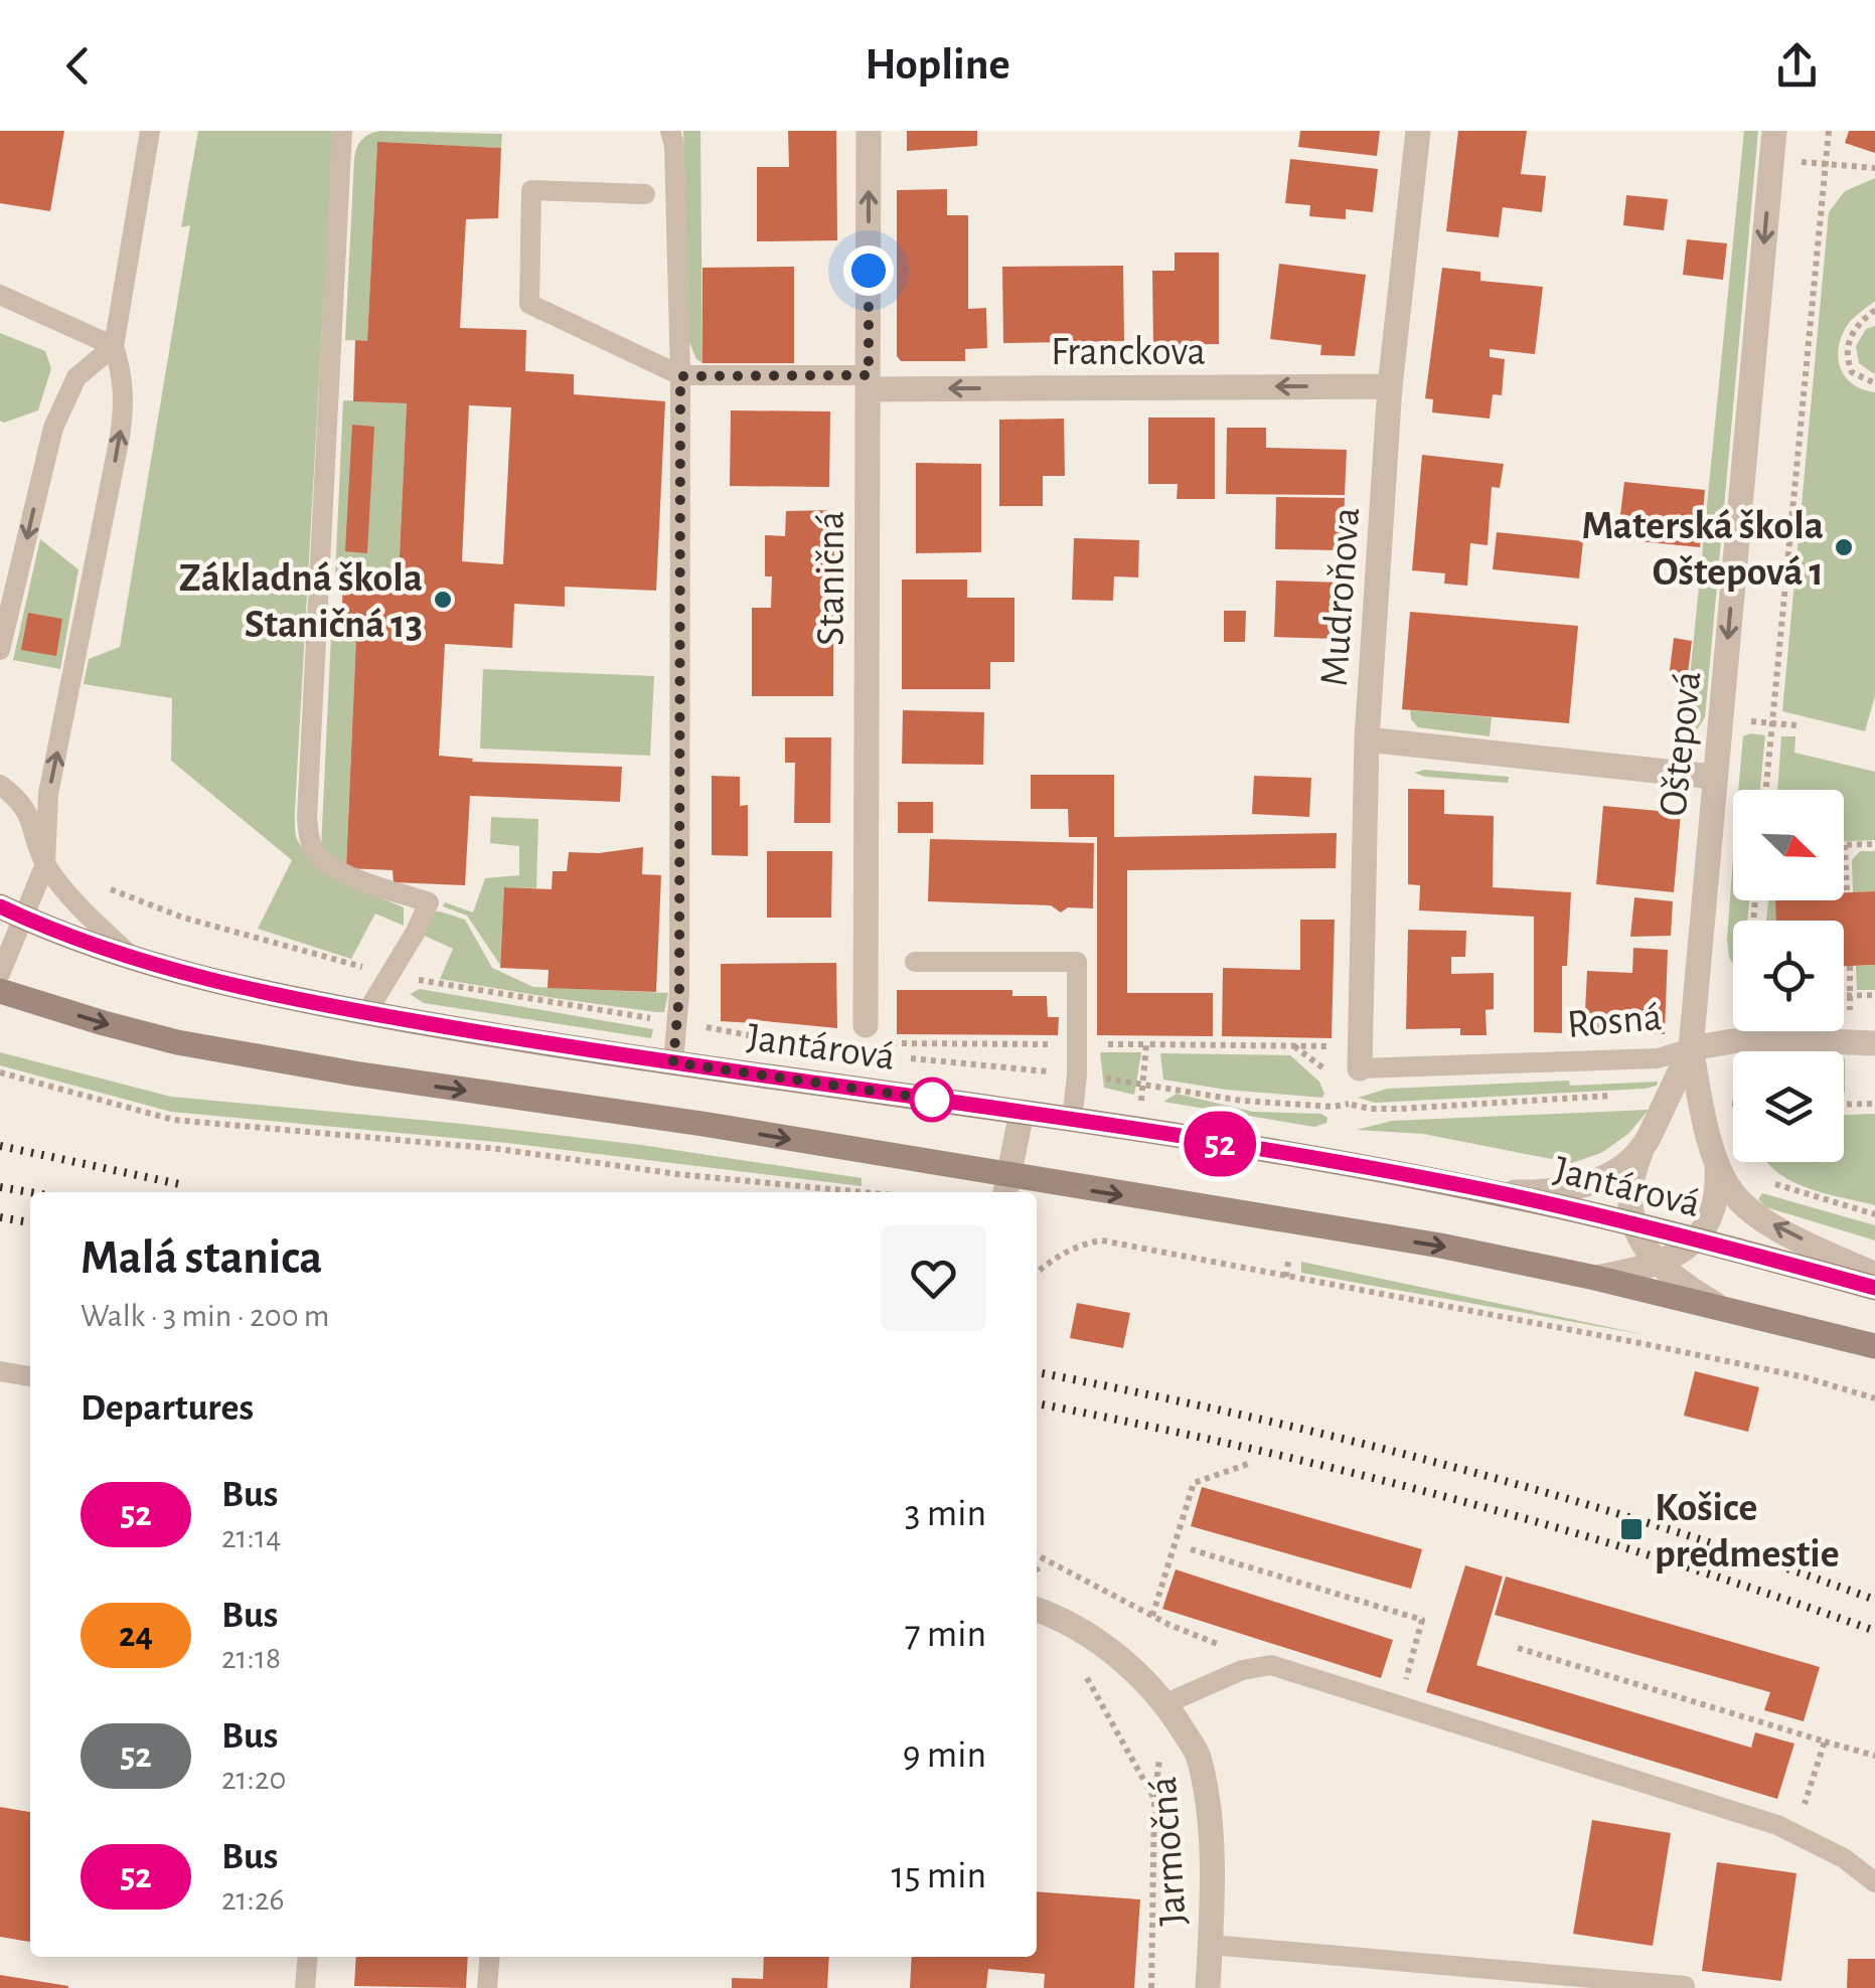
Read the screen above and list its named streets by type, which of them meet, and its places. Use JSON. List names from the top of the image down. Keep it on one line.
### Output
{"streets":{"street":["Franckova","Staničná","Mudroňova","Oštepová","Rosná","Jantárová","Jarmočná"]},"crossings":[["Franckova","Staničná"],["Franckova","Mudroňova"],["Mudroňova","Rosná"],["Oštepová","Rosná"]],"one_way":["Franckova"],"places":{"other":["Materská škola Oštepová 1","Základná škola Staničná 13"],"transit":["Košice predmestie"]},"lines":["bus line 52"],"north":"bottom right","page":{"header":"Hopline","on_map":"52","heading":[["Malá stanica","Walk · 3 min · 200 m"],"Departures"],"list":[{"mark":"52","name":"Bus","note":"21:14","value":"3 min"},{"mark":"24","name":"Bus","note":"21:18","value":"7 min"},{"mark":"52","name":"Bus","note":"21:20","value":"9 min"},{"mark":"52","name":"Bus","note":"21:26","value":"15 min"}]}}
